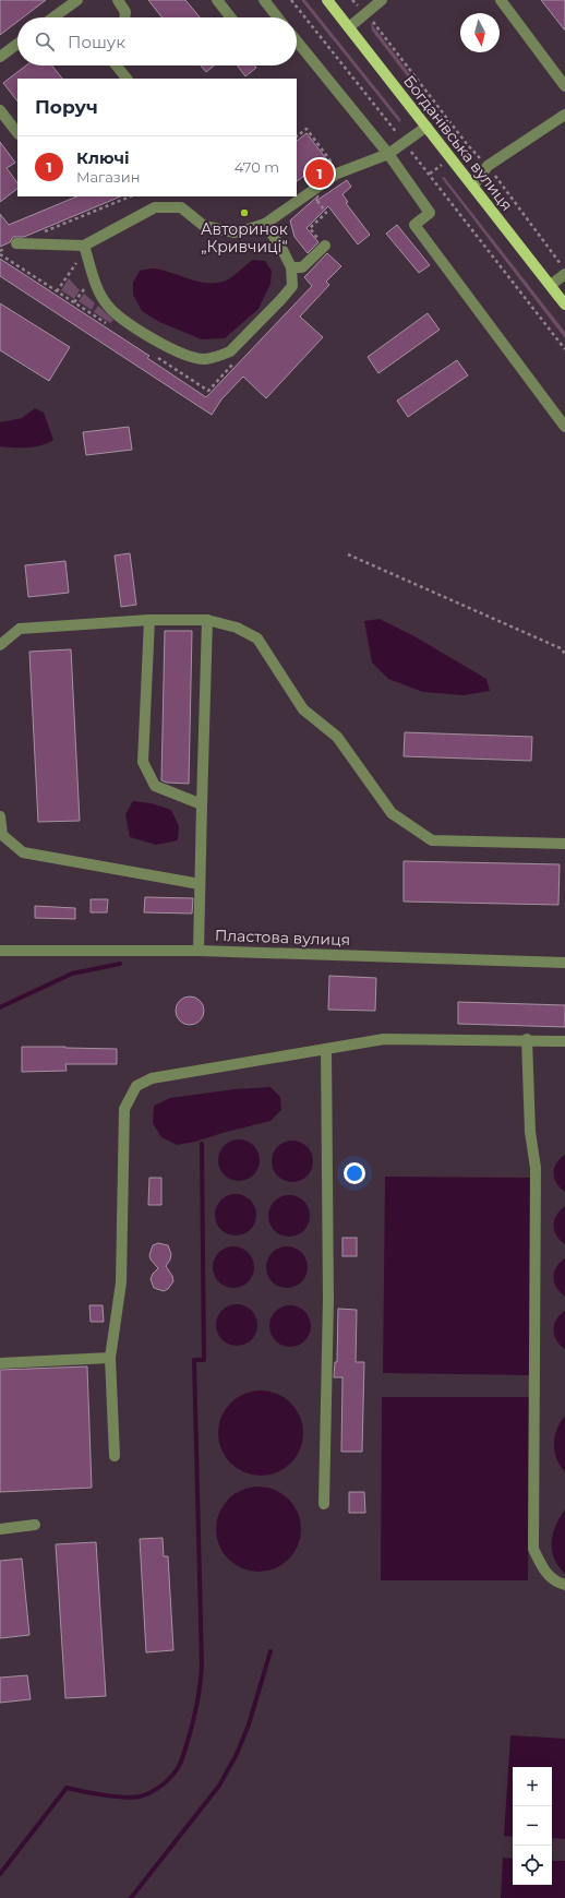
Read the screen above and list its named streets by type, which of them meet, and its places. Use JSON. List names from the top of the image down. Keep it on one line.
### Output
{"streets":{"main road":["Богданівська вулиця"],"street":["Пластова вулиця"]},"places":["Авторинок „Кривчиці“"],"north":"bottom","page":{"search":"Пошук","heading":"Поруч","list":[{"mark":"1","name":"Ключі","note":"Магазин","value":"470 m"}],"pins":"1","map_buttons":["+","−"]}}
